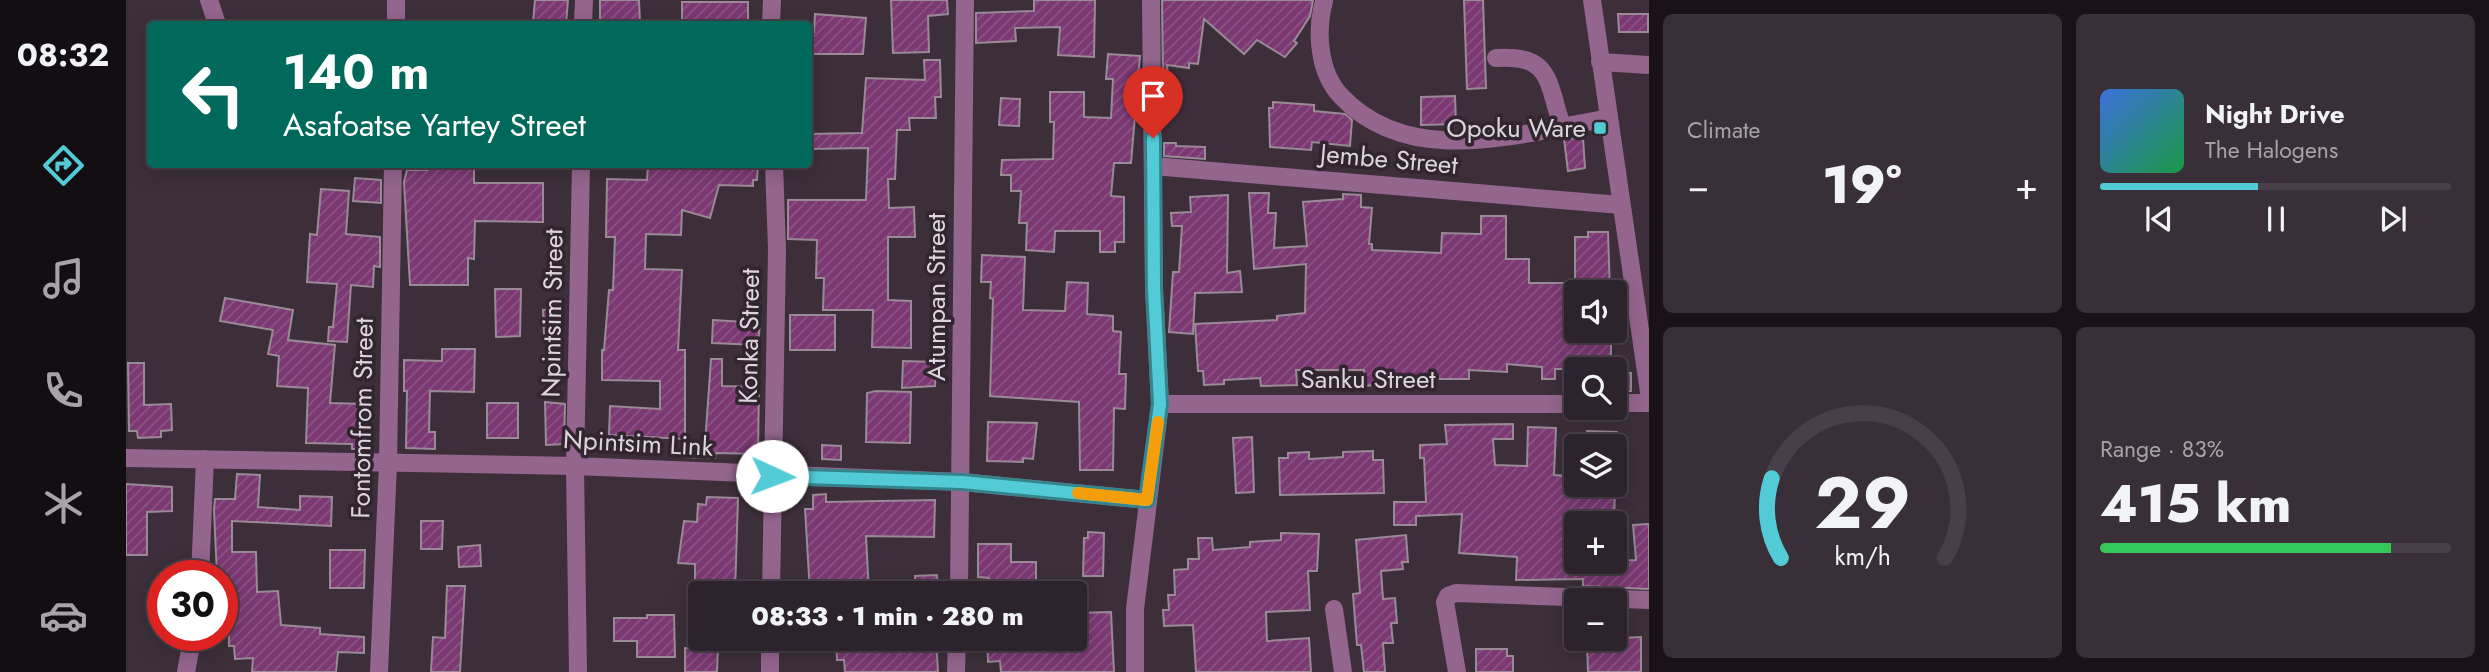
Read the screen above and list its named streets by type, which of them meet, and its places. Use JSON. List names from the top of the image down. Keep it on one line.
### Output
{"streets":{"street":["Jembe Street","Atumpan Street","Npintsim Street","Konka Street","Sanku Street","Fontomfrom Street","Npintsim Link"]},"crossings":[["Atumpan Street","Npintsim Link"],["Npintsim Street","Npintsim Link"],["Konka Street","Npintsim Link"],["Fontomfrom Street","Npintsim Link"]],"places":{"transit":["Opoku Ware"]},"page":{"tabs":"08:32","tile":["Climate",["Range · 83%","415 km"]],"turn":["140 m","Asafoatse Yartey Street"],"song":["Night Drive","The Halogens"],"heat":["−","19°","+"],"map_buttons":["+","−"],"limit":"30","trip":"08:33 · 1 min · 280 m","gauge":["29","km/h"]}}
